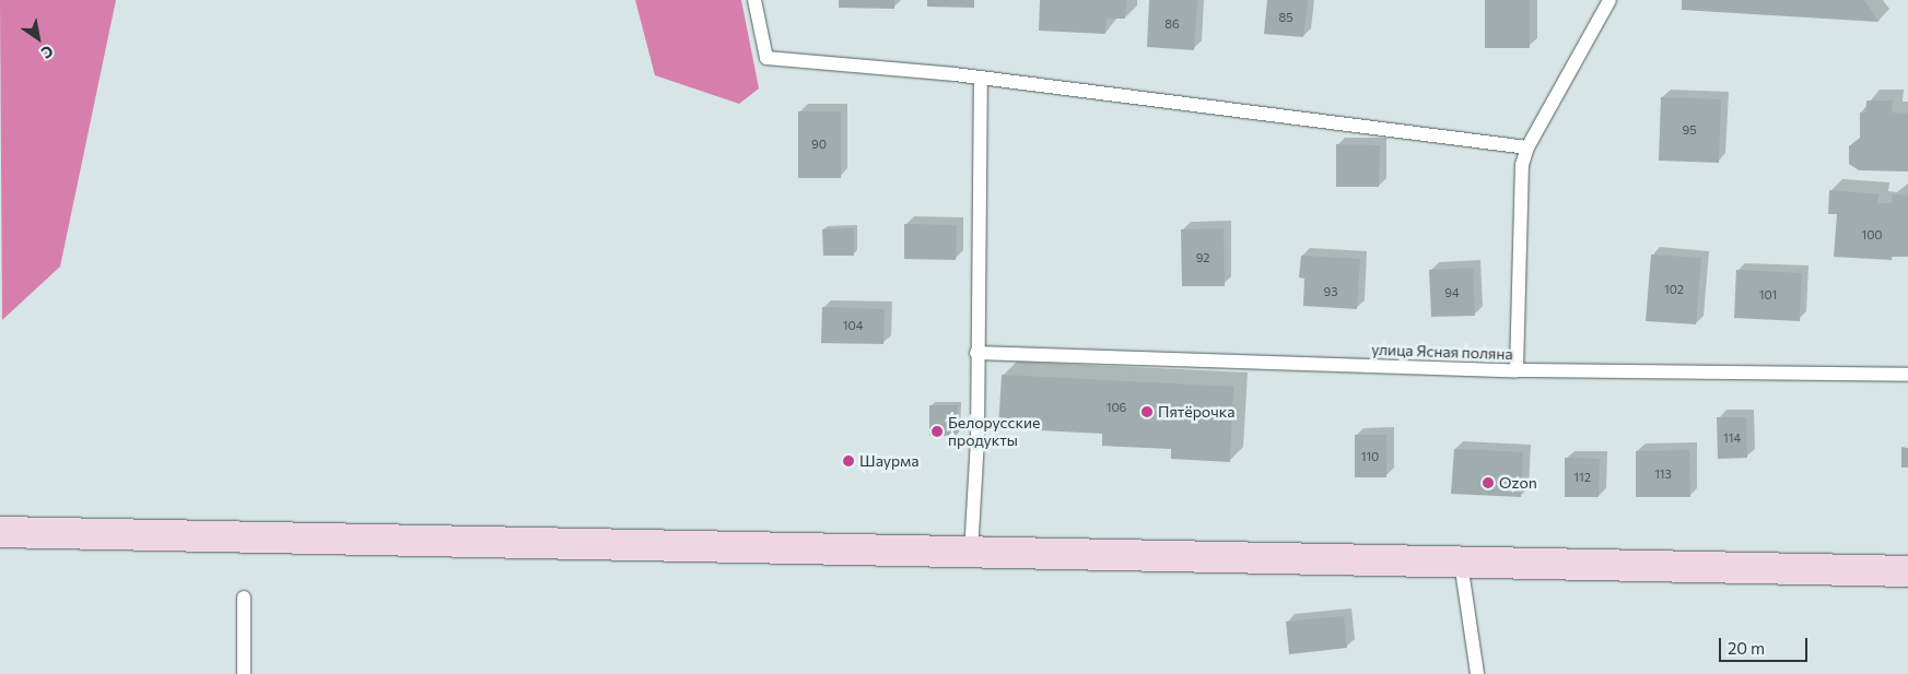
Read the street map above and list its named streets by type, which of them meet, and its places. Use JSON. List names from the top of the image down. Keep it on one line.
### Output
{"streets":{"lane":["улица Ясная поляна"]},"places":["Пятёрочка","Белорусские продукты","Шаурма","Ozon"],"house_numbers":["85","86","95","90","100","92","102","93","94","101","104","106","114","110","113","112"],"scale_bar":"20 m","north":"bottom right"}
